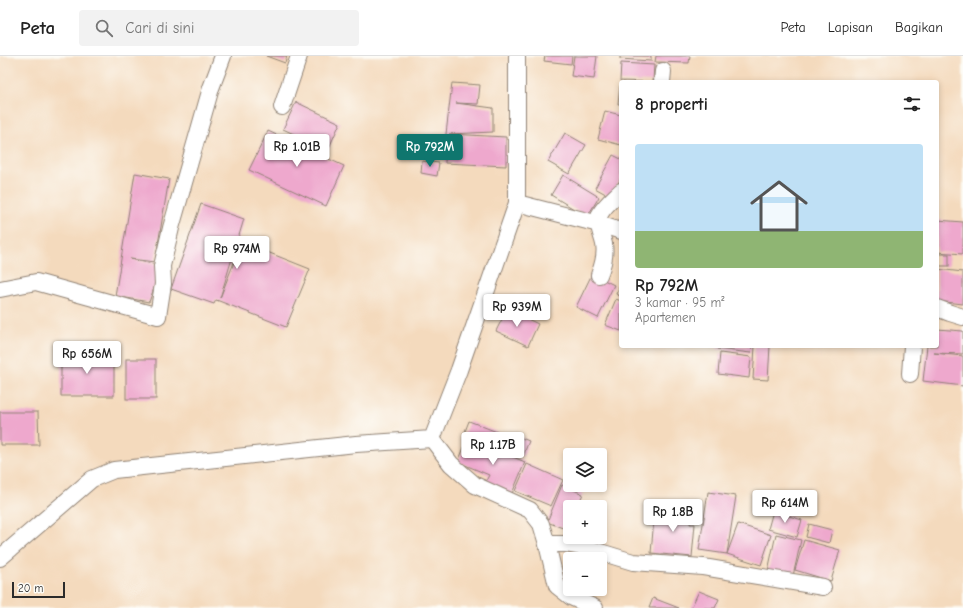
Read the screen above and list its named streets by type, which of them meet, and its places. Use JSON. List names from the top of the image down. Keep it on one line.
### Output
{"scale_bar":"20 m","page":{"header":"Peta","search":"Cari di sini","nav":["Peta","Lapisan","Bagikan"],"heading":"8 properti","list":[{"name":"Rp 792M","note":"3 kamar · 95 m² · Apartemen"}],"price":["Rp 1.01B","Rp 792M","Rp 974M","Rp 939M","Rp 656M","Rp 1.17B","Rp 614M","Rp 1.8B"],"map_buttons":["+","−"],"scale":"20 m"}}
